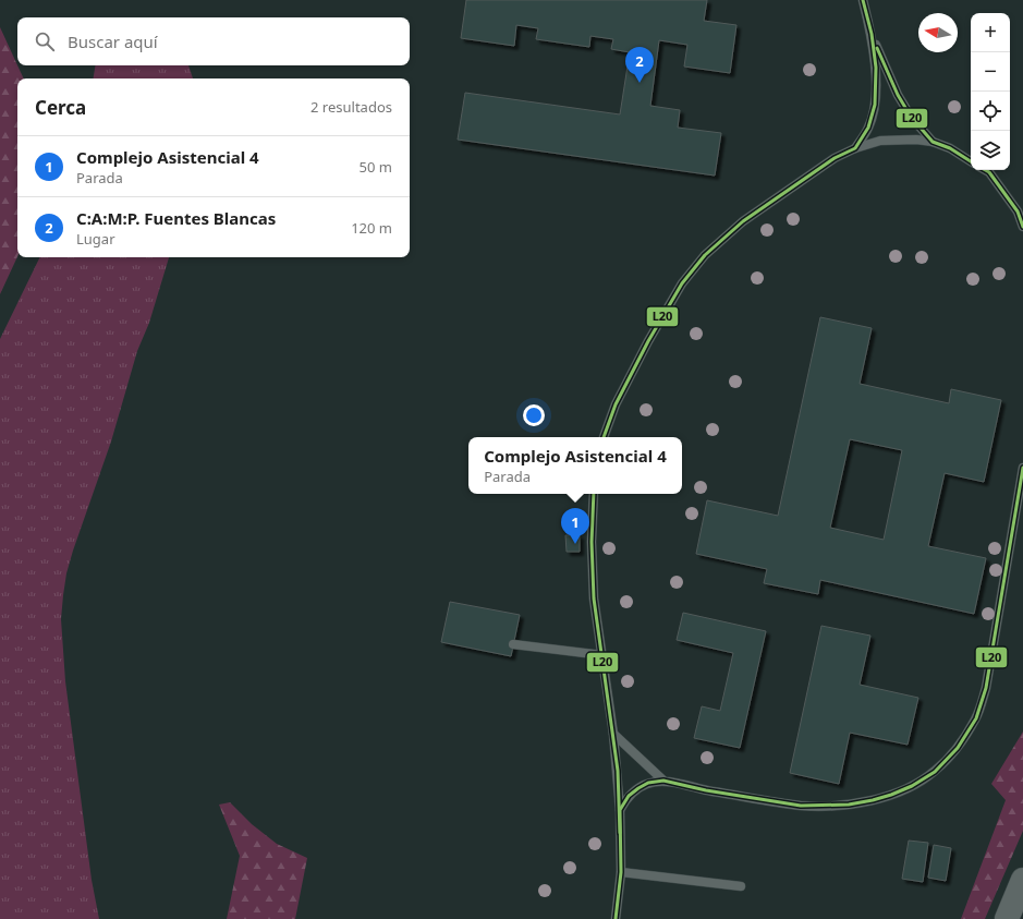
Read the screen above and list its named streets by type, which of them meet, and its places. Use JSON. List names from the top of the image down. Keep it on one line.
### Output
{"lines":["transit line L20"],"north":"left","page":{"map_buttons":["+","−"],"search":"Buscar aquí","pins":["2","1"],"heading":["Cerca","2 resultados"],"list":[{"mark":"1","name":"Complejo Asistencial 4","note":"Parada","value":"50 m"},{"mark":"2","name":"C:A:M:P. Fuentes Blancas","note":"Lugar","value":"120 m"}],"popup":["Complejo Asistencial 4","Parada"]}}
